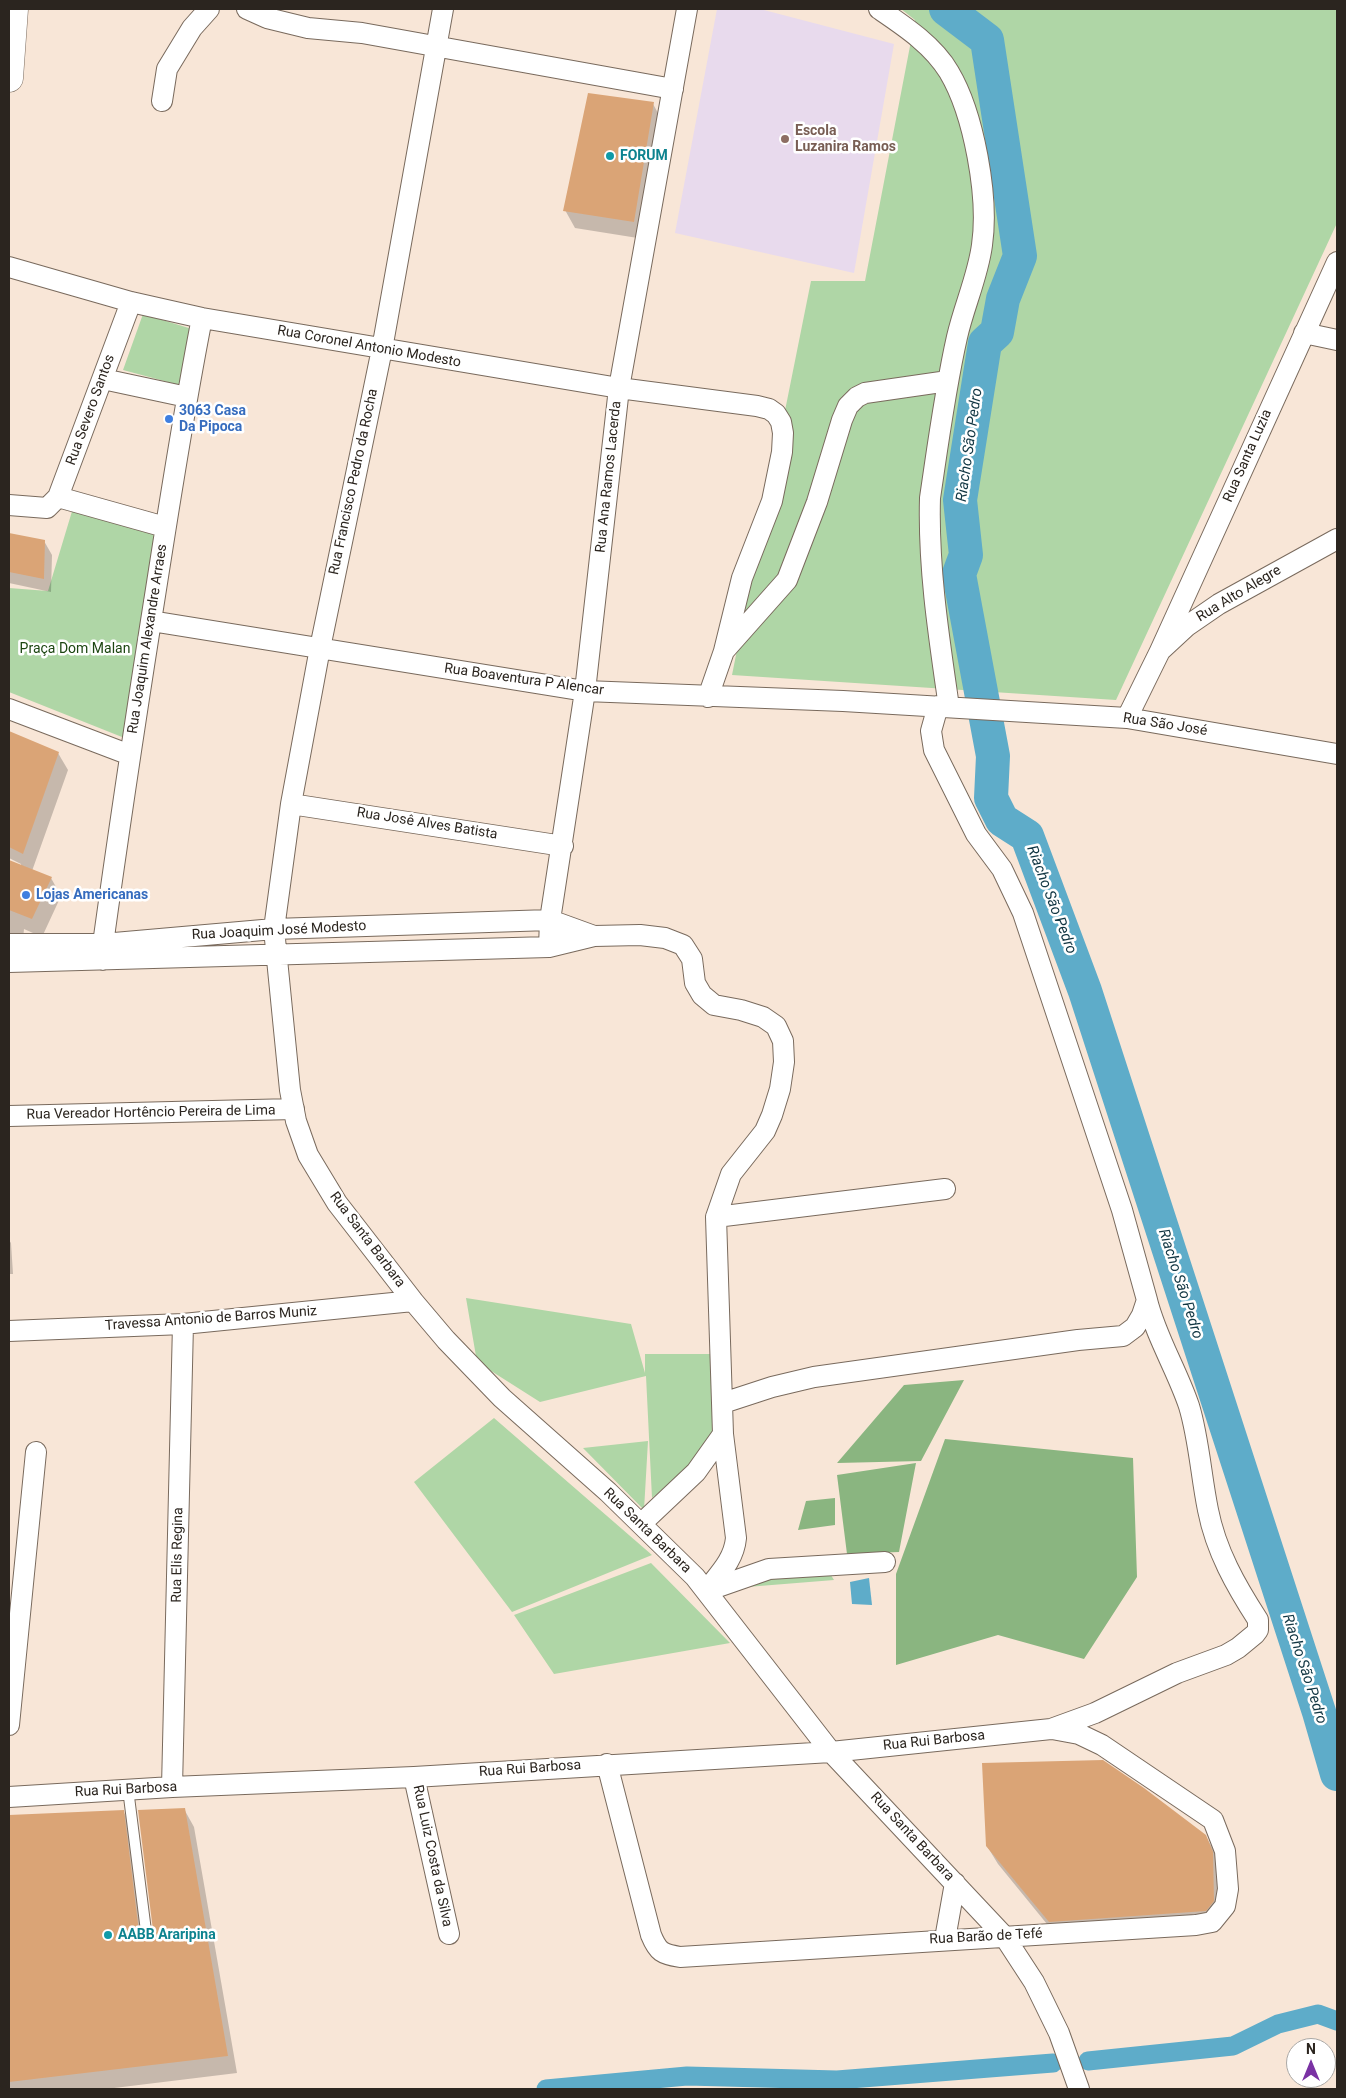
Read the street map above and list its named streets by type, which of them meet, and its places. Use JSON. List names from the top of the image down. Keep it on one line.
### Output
{"streets":{"street":["Rua Coronel Antonio Modesto","Rua Severo Santos","Rua Santa Luzia","Rua Ana Ramos Lacerda","Rua Francisco Pedro da Rocha","Rua Alto Alegre","Rua Joaquim Alexandre Arraes","Rua Boaventura P Alencar","Rua São José","Rua Josê Alves Batista","Rua Joaquim José Modesto","Rua Vereador Hortêncio Pereira de Lima","Rua Santa Barbara","Travessa Antonio de Barros Muniz","Rua Elis Regina","Rua Rui Barbosa","Rua Luiz Costa da Silva","Rua Barão de Tefé"]},"crossings":[["Rua Coronel Antonio Modesto","Rua Severo Santos"],["Rua Coronel Antonio Modesto","Rua Ana Ramos Lacerda"],["Rua Coronel Antonio Modesto","Rua Francisco Pedro da Rocha"],["Rua Coronel Antonio Modesto","Rua Joaquim Alexandre Arraes"],["Rua Coronel Antonio Modesto","Rua Boaventura P Alencar"],["Rua Santa Luzia","Rua Alto Alegre"],["Rua Ana Ramos Lacerda","Rua Boaventura P Alencar"],["Rua Ana Ramos Lacerda","Rua Josê Alves Batista"],["Rua Ana Ramos Lacerda","Rua Joaquim José Modesto"],["Rua Francisco Pedro da Rocha","Rua Boaventura P Alencar"],["Rua Francisco Pedro da Rocha","Rua Josê Alves Batista"],["Rua Francisco Pedro da Rocha","Rua Joaquim José Modesto"],["Rua Francisco Pedro da Rocha","Rua Santa Barbara"],["Rua Alto Alegre","Rua São José"],["Rua Joaquim Alexandre Arraes","Rua Boaventura P Alencar"],["Rua Joaquim Alexandre Arraes","Rua Joaquim José Modesto"],["Rua Boaventura P Alencar","Rua São José"],["Rua Joaquim José Modesto","Rua Santa Barbara"],["Rua Vereador Hortêncio Pereira de Lima","Rua Santa Barbara"],["Rua Santa Barbara","Travessa Antonio de Barros Muniz"],["Rua Santa Barbara","Rua Rui Barbosa"],["Rua Santa Barbara","Rua Barão de Tefé"],["Travessa Antonio de Barros Muniz","Rua Elis Regina"],["Rua Elis Regina","Rua Rui Barbosa"],["Rua Rui Barbosa","Rua Luiz Costa da Silva"],["Rua Rui Barbosa","Rua Barão de Tefé"]],"water":["Riacho São Pedro"],"parks":["Praça Dom Malan"],"places":["Escola Luzanira Ramos","FORUM","3063 Casa Da Pipoca","Lojas Americanas","AABB Araripina"],"north":"top"}
